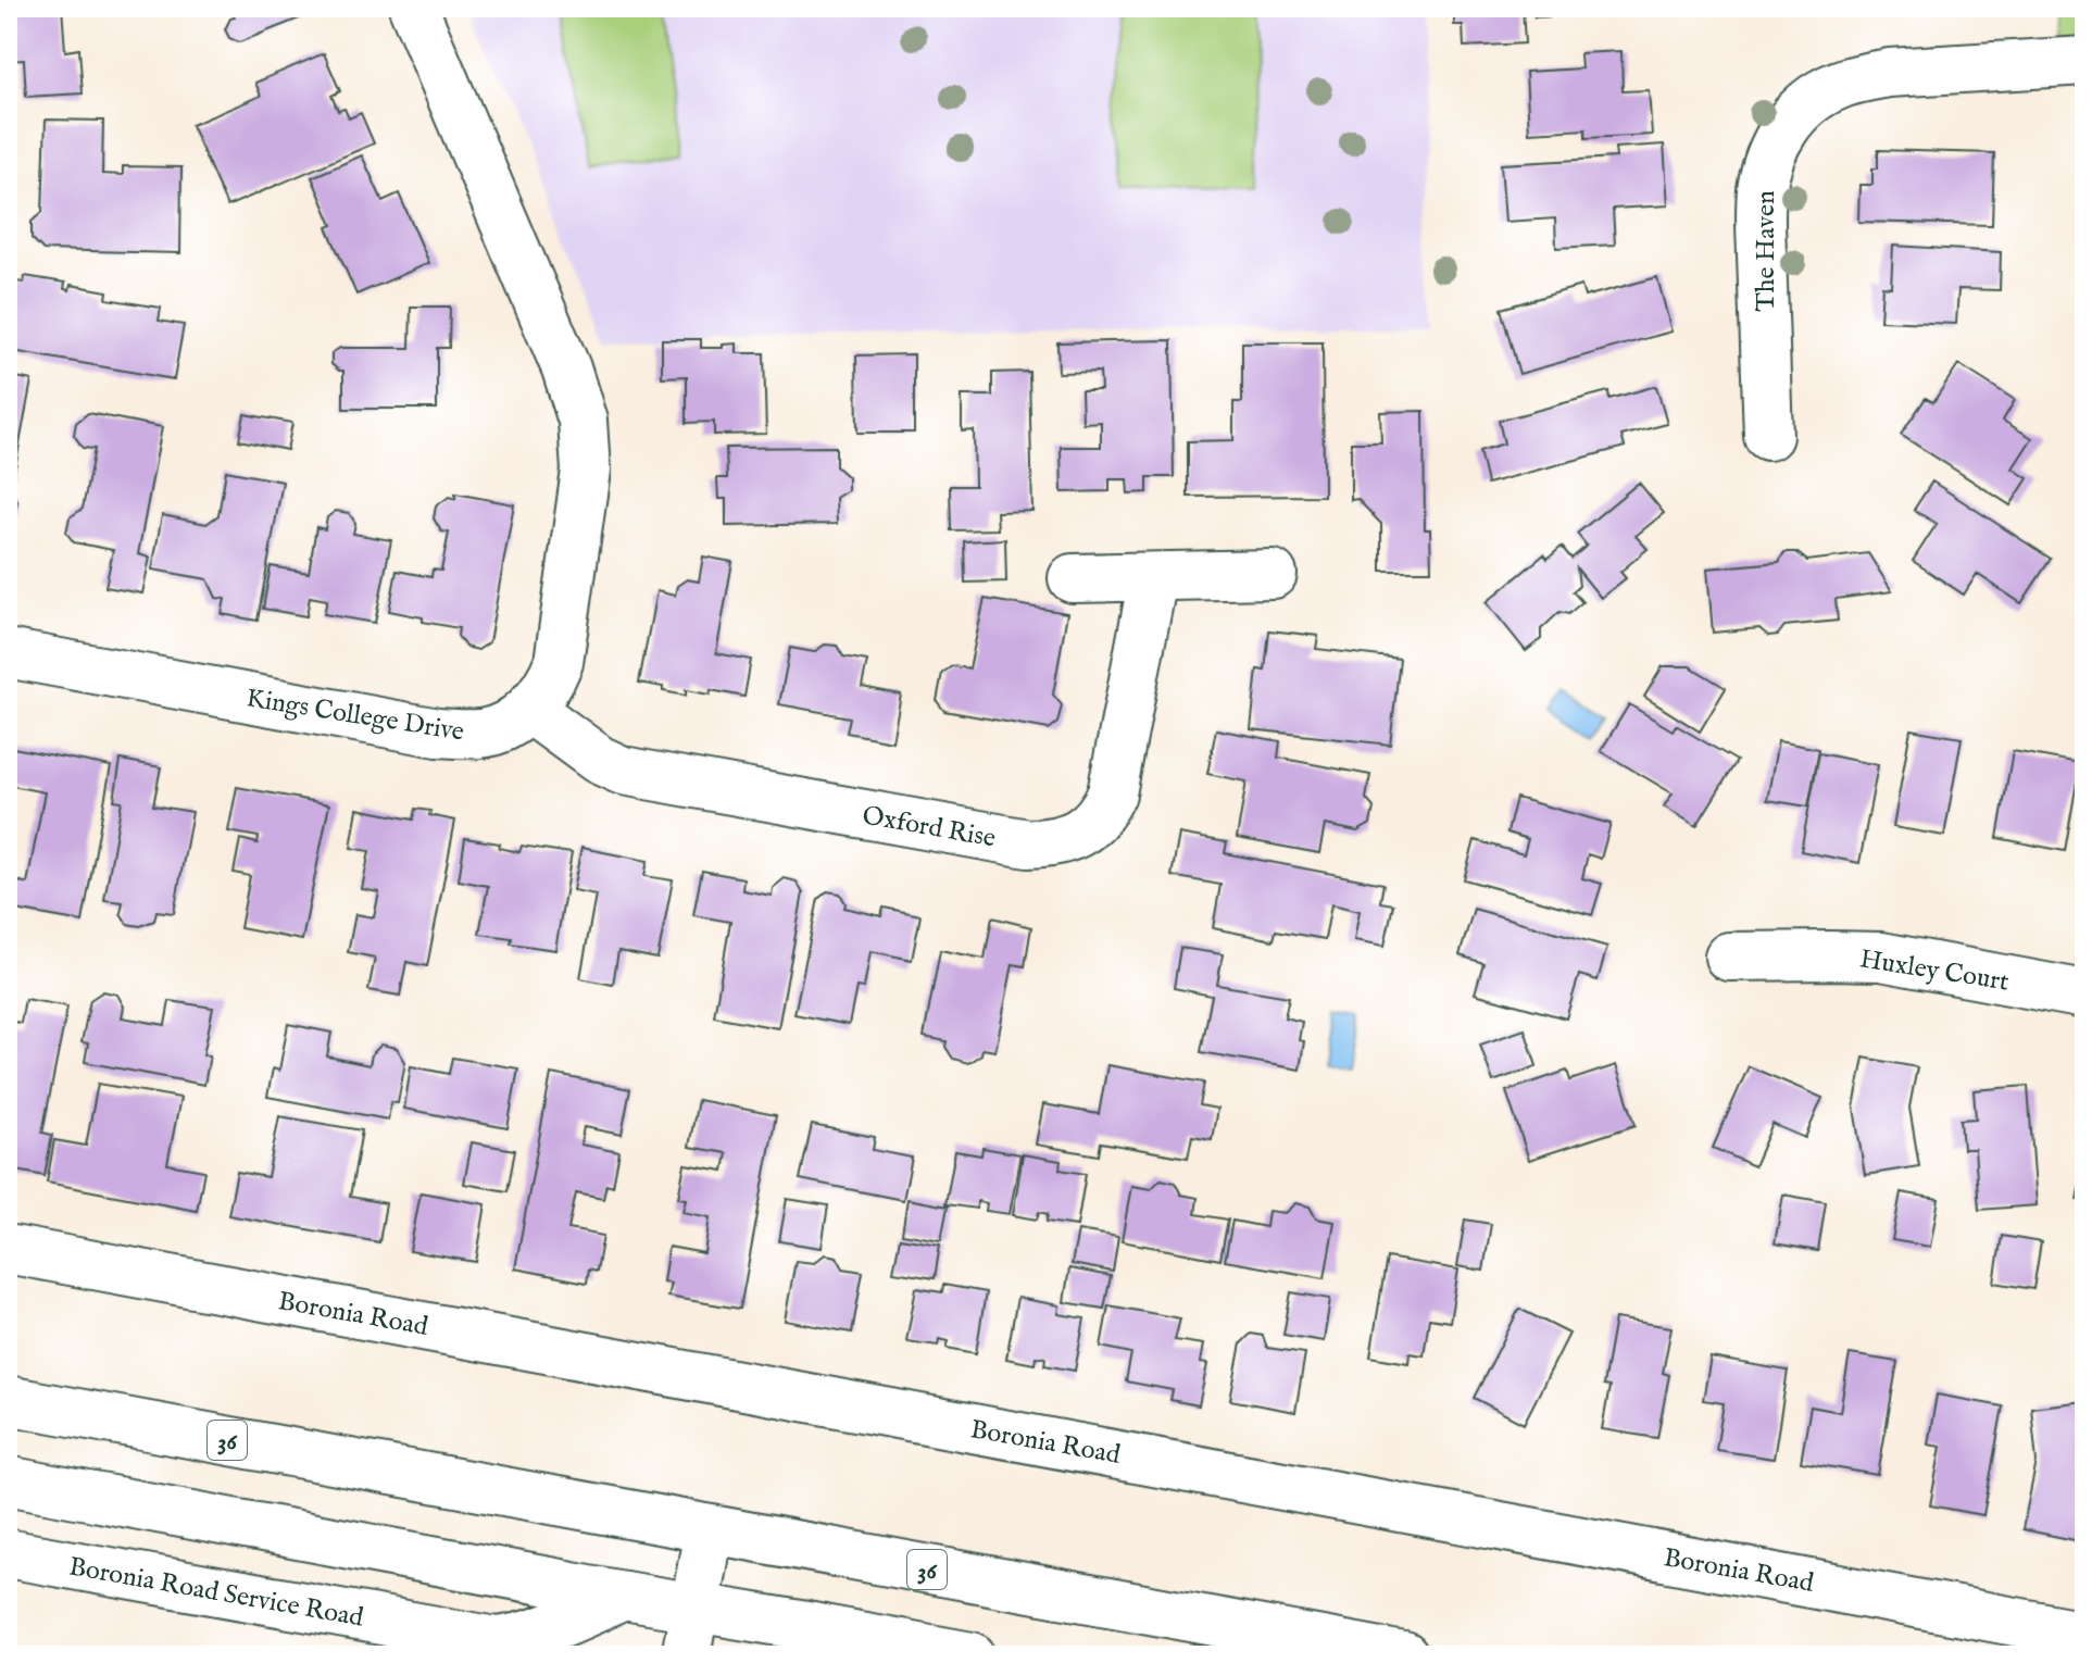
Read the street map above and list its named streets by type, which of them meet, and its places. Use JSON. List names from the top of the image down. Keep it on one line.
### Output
{"streets":{"street":["The Haven","Kings College Drive","Oxford Rise","Huxley Court","Boronia Road","36","Boronia Road Service Road"]},"crossings":[["Kings College Drive","Oxford Rise"]]}
